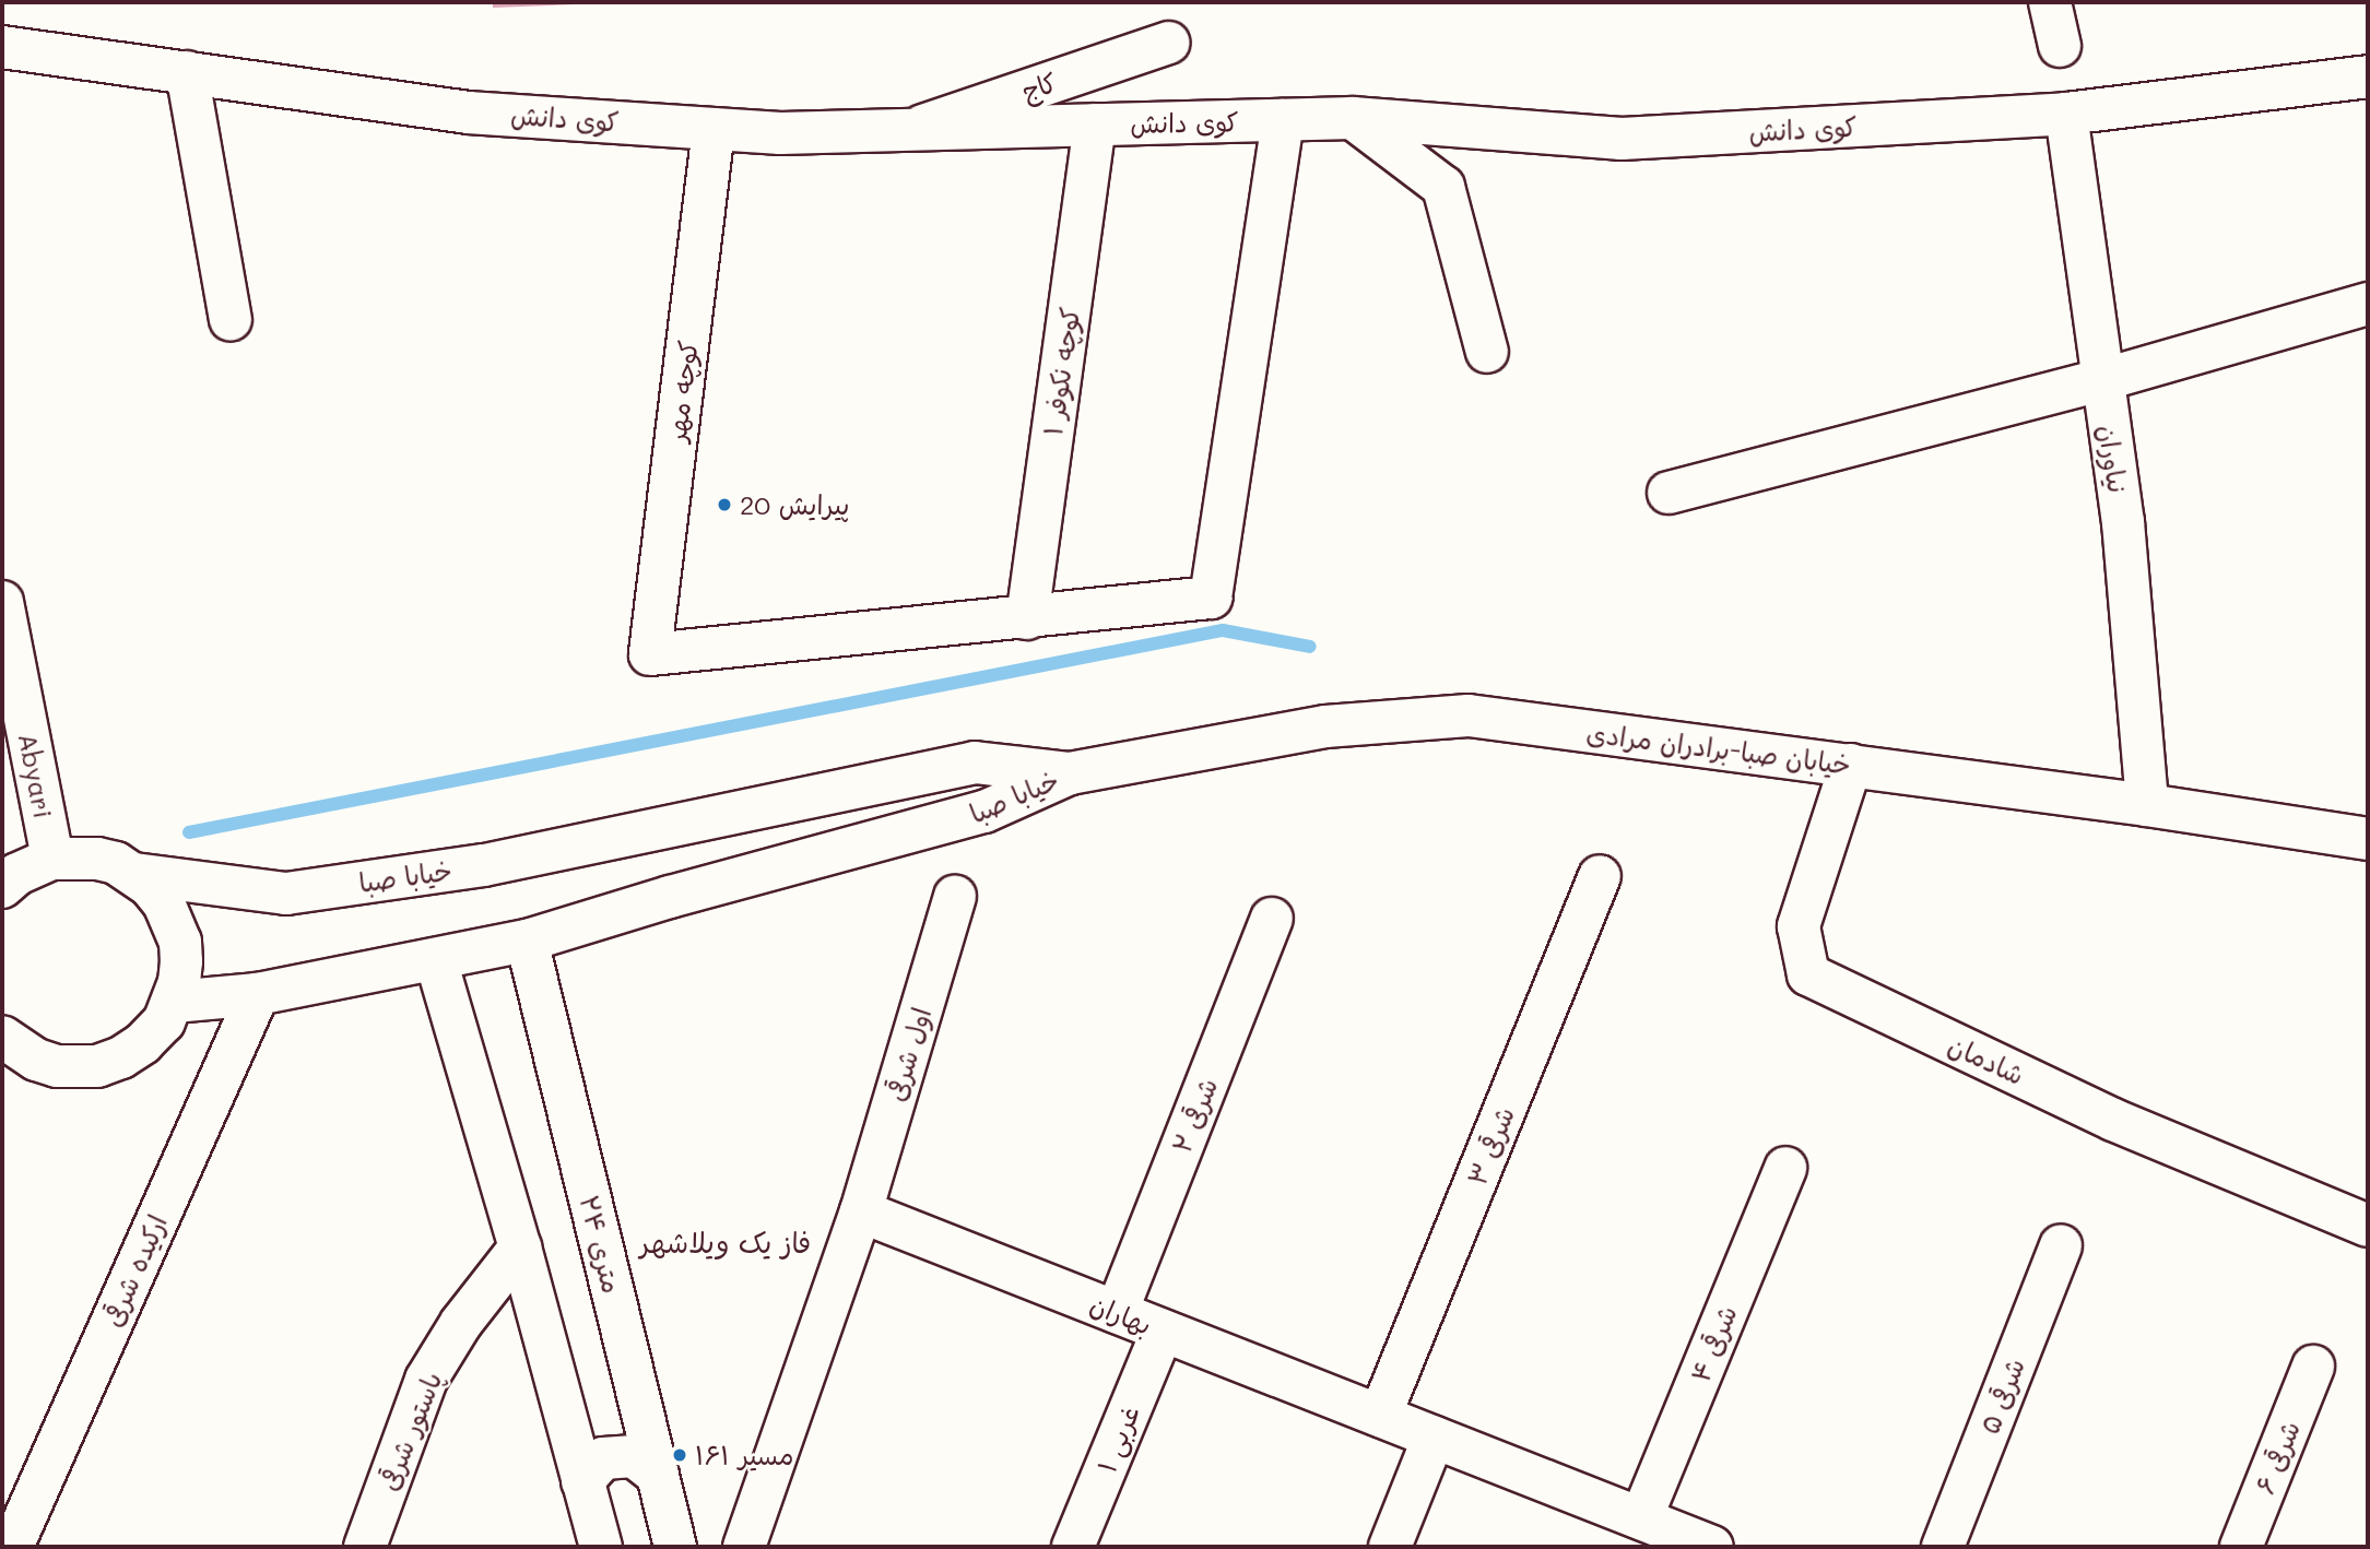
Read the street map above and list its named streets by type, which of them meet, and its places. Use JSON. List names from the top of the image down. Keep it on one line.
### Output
{"streets":{"street":["کاج","کوی دانش","کوچه نکوفر ۱","کوچه مهر","نیاوران","خیابان صبا-برادران مرادی","Abyari","خیابا صبا","اول شرقی","شادمان","۲ شرقی","۳ شرقی","۲۴ متری","ارکیده شرقی","بهاران","۴ شرقی","۵ شرقی","پاستور شرقی","۱ غربی","۶ شرقی"]},"crossings":[["کاج","کوی دانش"],["کوی دانش","کوچه نکوفر ۱"],["کوی دانش","کوچه مهر"],["کوی دانش","نیاوران"],["کوچه نکوفر ۱","کوچه مهر"],["نیاوران","خیابان صبا-برادران مرادی"],["خیابان صبا-برادران مرادی","خیابا صبا"],["خیابان صبا-برادران مرادی","شادمان"],["خیابا صبا","۲۴ متری"],["خیابا صبا","ارکیده شرقی"],["اول شرقی","بهاران"],["۲ شرقی","بهاران"],["۳ شرقی","بهاران"],["بهاران","۴ شرقی"],["بهاران","۱ غربی"]],"districts":["فاز یک ویلاشهر"],"places":["پیرایش 20","مسیر ۱۶۱"]}
